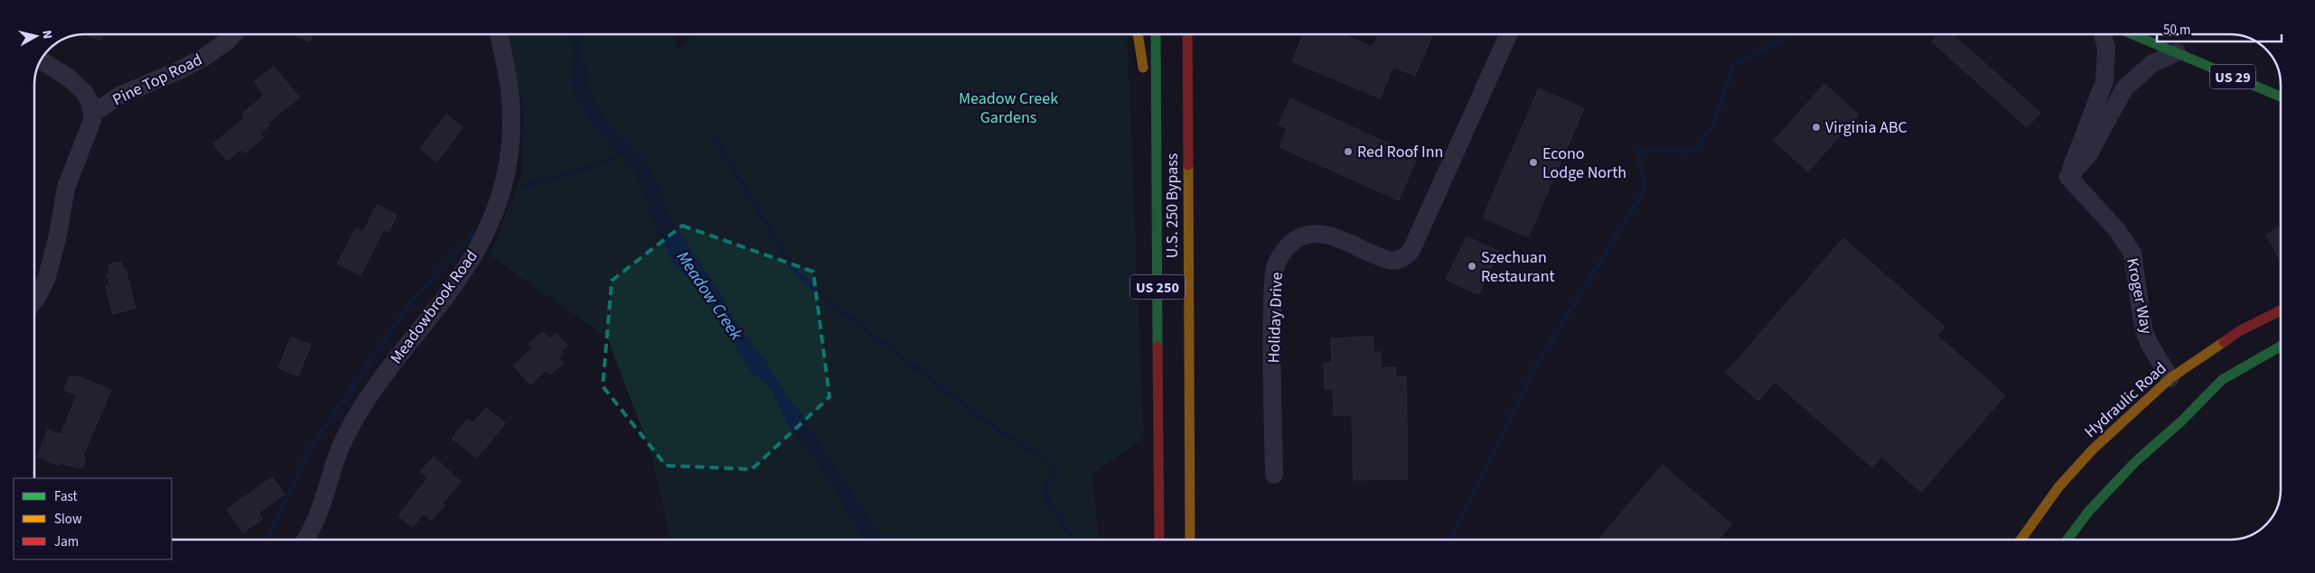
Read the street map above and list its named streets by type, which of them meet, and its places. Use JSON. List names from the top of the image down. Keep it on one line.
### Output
{"streets":{"main road":["US 29","U.S. 250 Bypass","US 250","Hydraulic Road"],"street":["Pine Top Road","Kroger Way","Meadowbrook Road","Holiday Drive"]},"crossings":[["Kroger Way","Hydraulic Road"]],"water":["Meadow Creek"],"parks":["Meadow Creek Gardens"],"places":["Virginia ABC","Red Roof Inn","Econo Lodge North","Szechuan Restaurant"],"legend":["Fast","Slow","Jam"],"scale_bar":"50 m","north":"right"}
